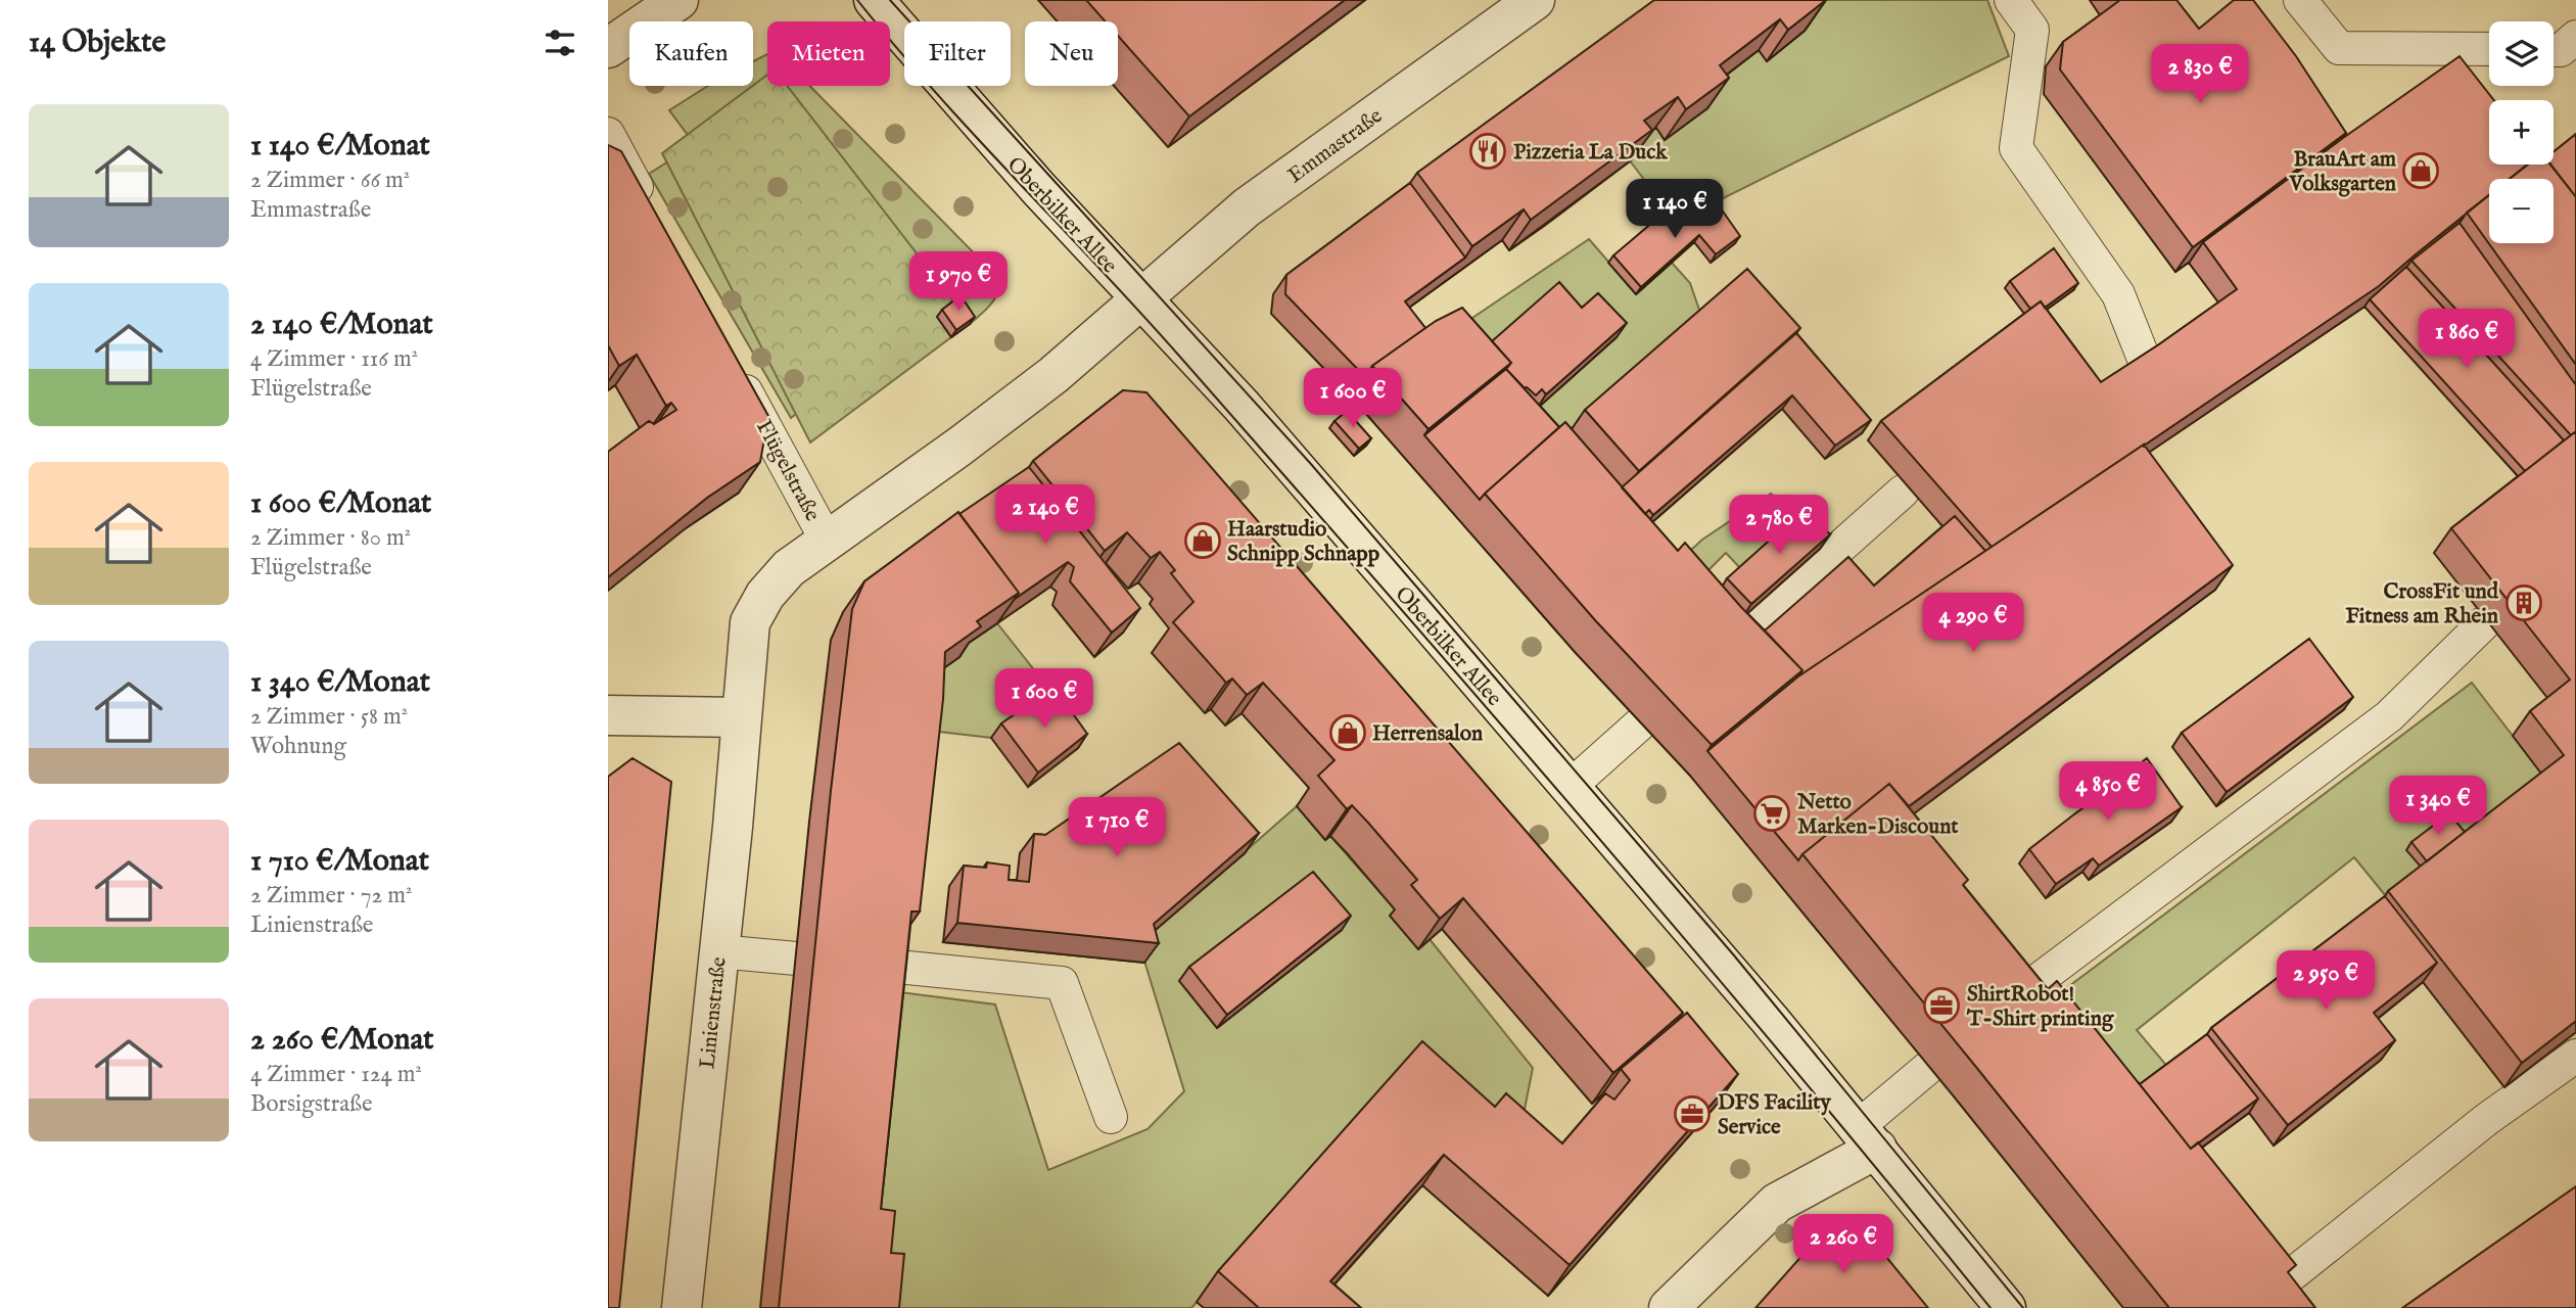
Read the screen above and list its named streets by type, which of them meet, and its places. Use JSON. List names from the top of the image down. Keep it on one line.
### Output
{"streets":{"street":["Emmastraße","Oberbilker Allee","Flügelstraße","Linienstraße"]},"crossings":[["Emmastraße","Oberbilker Allee"],["Emmastraße","Flügelstraße"],["Oberbilker Allee","Flügelstraße"],["Flügelstraße","Linienstraße"]],"places":{"restaurant":["Pizzeria La Duck"],"shop":["BrauArt am Volksgarten","Haarstudio Schnipp Schnapp","Herrensalon"],"building":["CrossFit und Fitness am Rhein"],"supermarket":["Netto Marken-Discount"],"office":["ShirtRobot! T-Shirt printing","DFS Facility Service"]},"page":{"heading":"14 Objekte","map_buttons":["+","−"],"chip":["Kaufen","Mieten","Filter","Neu"],"price":["2 830 €","1 140 €","1 970 €","1 860 €","1 600 €","2 140 €","2 780 €","4 290 €","1 600 €","4 850 €","1 340 €","1 710 €","2 950 €","2 260 €"],"list":[{"name":"1 140 €/Monat","note":"2 Zimmer · 66 m² · Emmastraße"},{"name":"2 140 €/Monat","note":"4 Zimmer · 116 m² · Flügelstraße"},{"name":"1 600 €/Monat","note":"2 Zimmer · 80 m² · Flügelstraße"},{"name":"1 340 €/Monat","note":"2 Zimmer · 58 m² · Wohnung"},{"name":"1 710 €/Monat","note":"2 Zimmer · 72 m² · Linienstraße"},{"name":"2 260 €/Monat","note":"4 Zimmer · 124 m² · Borsigstraße"}]}}
